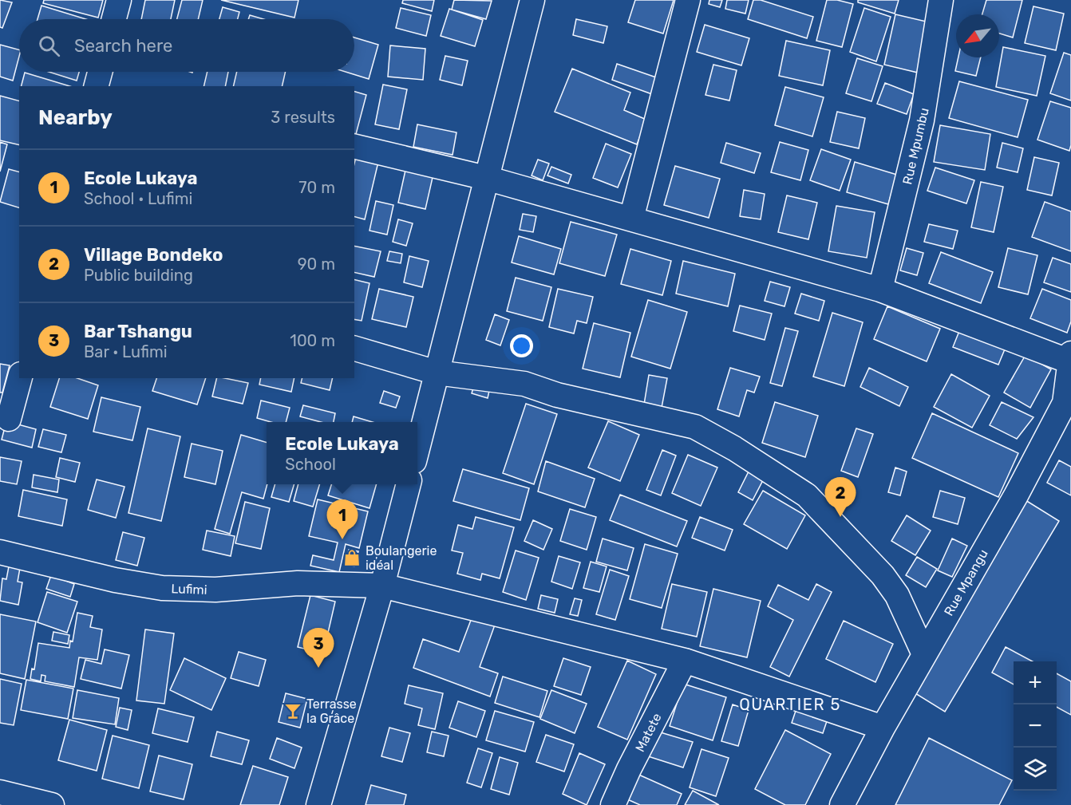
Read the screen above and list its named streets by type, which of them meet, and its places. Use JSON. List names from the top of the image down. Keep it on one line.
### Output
{"streets":{"street":["Rue Mpumbu","Rue Mpangu","Lufimi","Matete"]},"crossings":[["Rue Mpangu","Lufimi"],["Lufimi","Matete"]],"districts":["QUARTIER 5"],"places":{"shop":["Boulangerie idéal"],"bar":["Terrasse la Grâce"]},"north":"bottom left","page":{"search":"Search here","heading":["Nearby","3 results"],"list":[{"mark":"1","name":"Ecole Lukaya","note":"School · Lufimi","value":"70 m"},{"mark":"2","name":"Village Bondeko","note":"Public building","value":"90 m"},{"mark":"3","name":"Bar Tshangu","note":"Bar · Lufimi","value":"100 m"}],"popup":["Ecole Lukaya","School"],"pins":["2","1","3"],"map_buttons":["+","−"]}}
